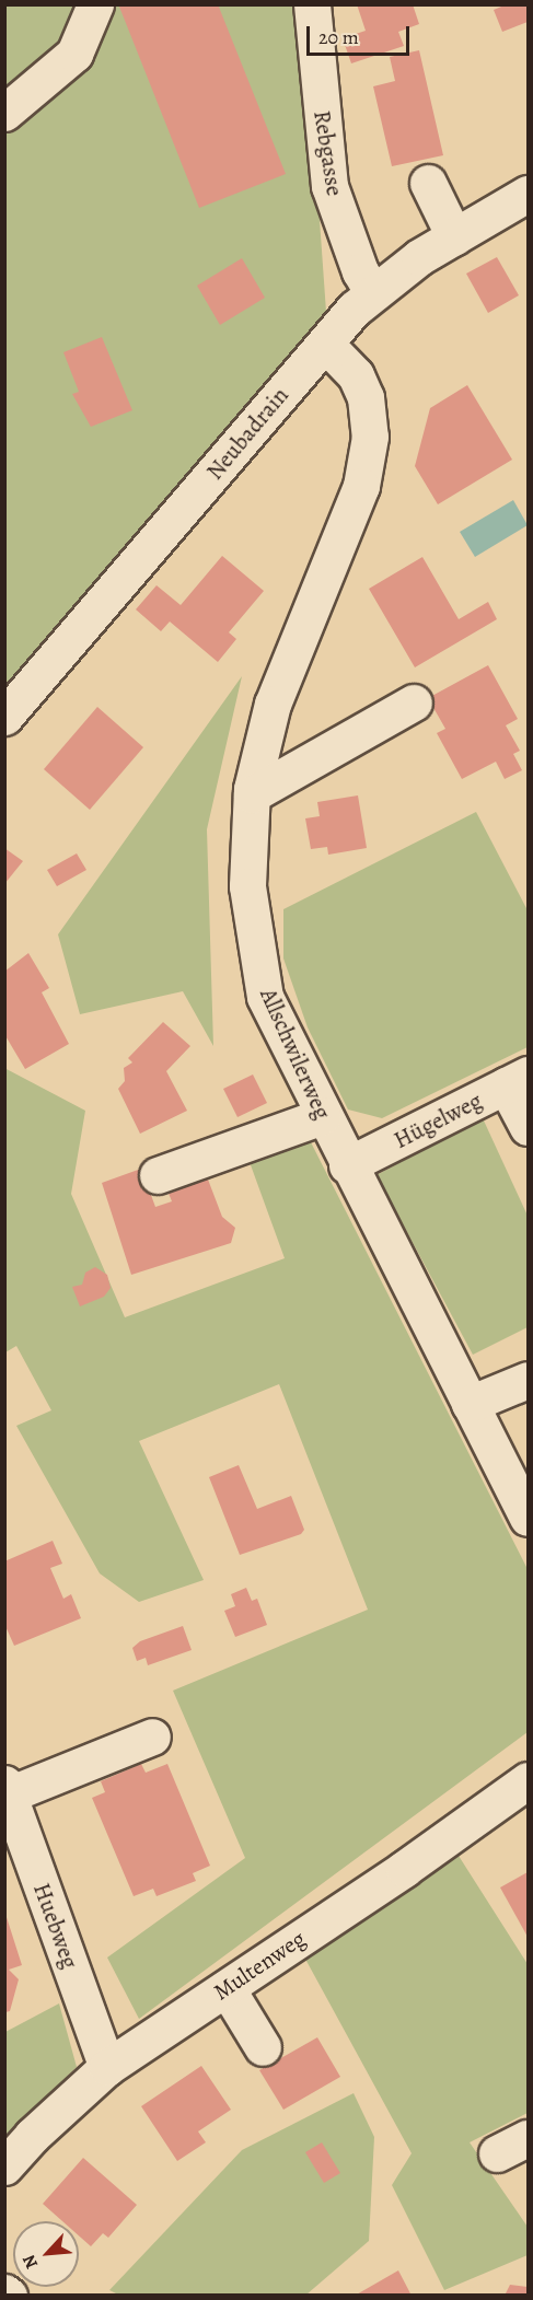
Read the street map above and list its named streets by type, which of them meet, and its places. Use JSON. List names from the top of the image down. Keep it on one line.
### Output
{"streets":{"street":["Rebgasse","Neubadrain","Allschwilerweg","Hügelweg","Huebweg","Multenweg"]},"crossings":[["Rebgasse","Neubadrain"],["Neubadrain","Allschwilerweg"],["Allschwilerweg","Hügelweg"],["Huebweg","Multenweg"]],"scale_bar":"20 m","north":"bottom left"}
